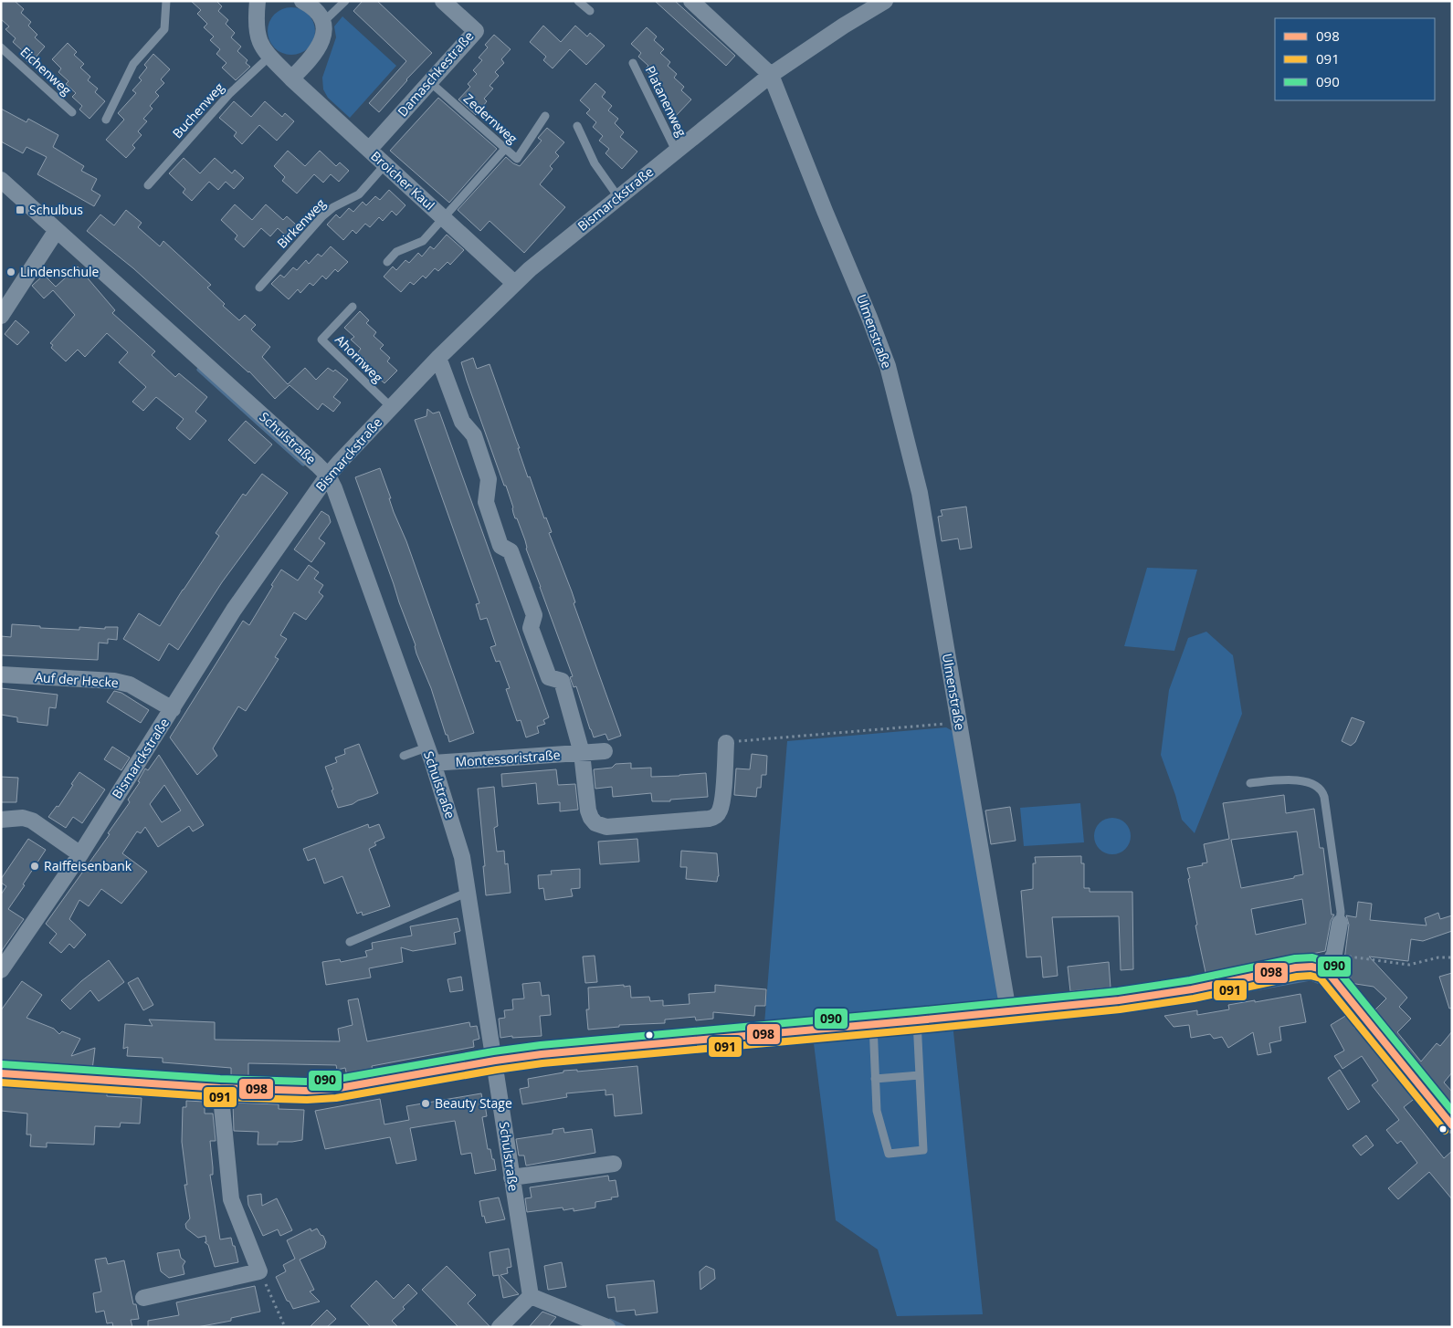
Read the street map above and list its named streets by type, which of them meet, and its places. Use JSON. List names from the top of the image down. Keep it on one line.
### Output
{"streets":{"street":["Damaschkestraße","Broicher Kaul","Bismarckstraße","Ulmenstraße","Schulstraße","Auf der Hecke","Montessoristraße"],"lane":["Eichenweg","Platanenweg","Buchenweg","Zedernweg","Birkenweg","Ahornweg"]},"crossings":[["Damaschkestraße","Zedernweg"],["Damaschkestraße","Broicher Kaul"],["Platanenweg","Bismarckstraße"],["Buchenweg","Broicher Kaul"],["Broicher Kaul","Bismarckstraße"],["Broicher Kaul","Birkenweg"],["Bismarckstraße","Ulmenstraße"],["Bismarckstraße","Ahornweg"],["Bismarckstraße","Schulstraße"],["Bismarckstraße","Auf der Hecke"],["Schulstraße","Montessoristraße"]],"places":{"transit":["Schulbus"],"other":["Lindenschule","Raiffeisenbank","Beauty Stage"]},"lines":["transit line 090","transit line 098","transit line 091"],"legend":["098","091","090"]}
